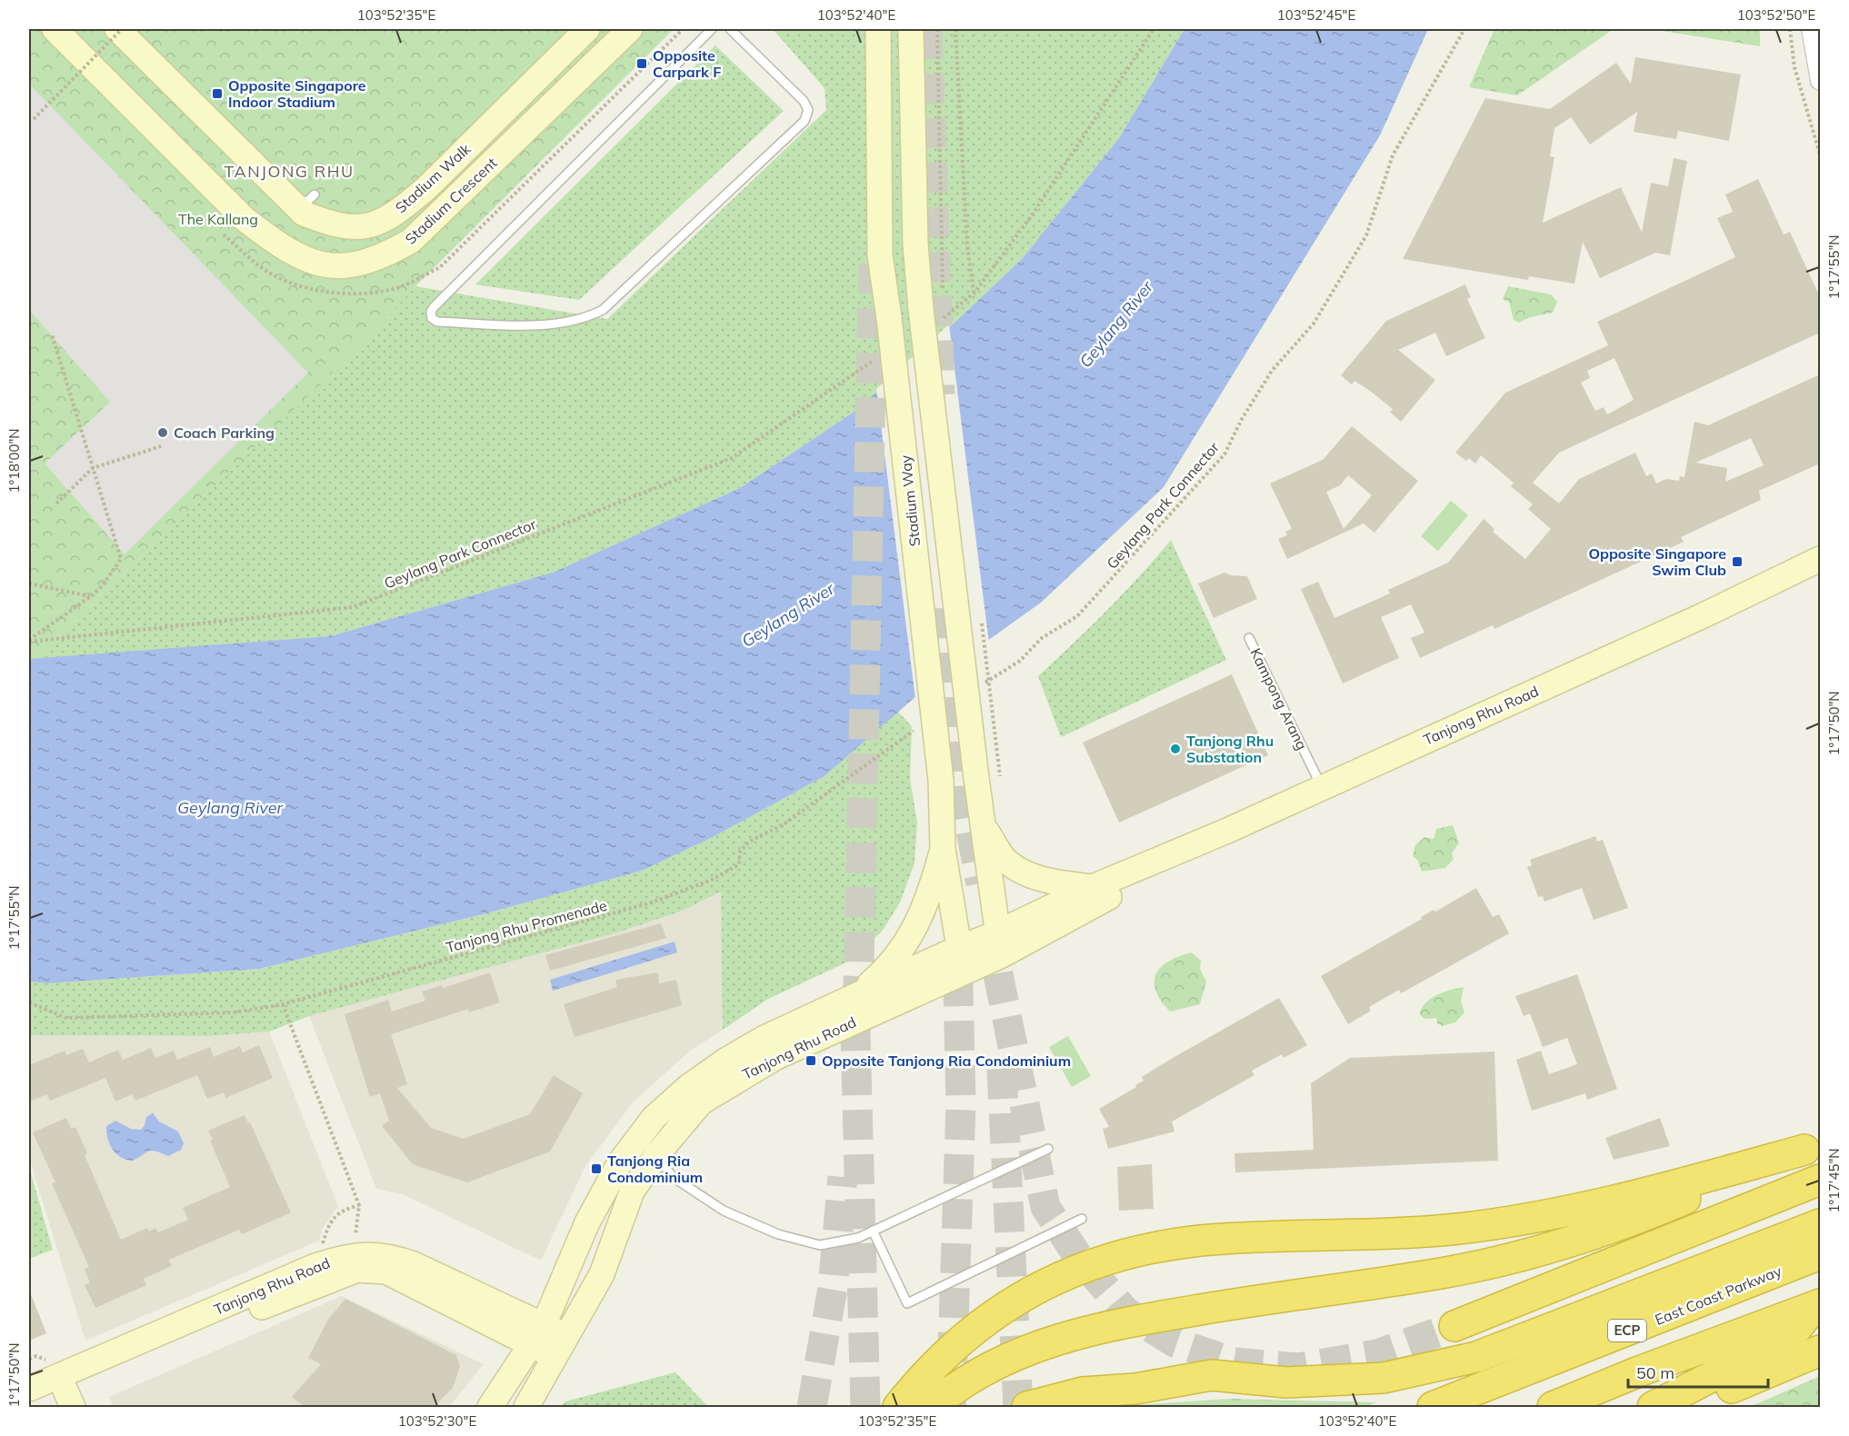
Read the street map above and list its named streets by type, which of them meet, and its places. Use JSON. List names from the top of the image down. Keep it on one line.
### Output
{"streets":{"highway":["East Coast Parkway","ECP"],"street":["Stadium Walk","Stadium Crescent","Stadium Way","Tanjong Rhu Road"],"lane":["Kampong Arang"],"path":["Geylang Park Connector","Tanjong Rhu Promenade"]},"crossings":[["Stadium Way","Tanjong Rhu Road"],["Kampong Arang","Tanjong Rhu Road"]],"districts":["TANJONG RHU"],"water":["Geylang River"],"parks":["The Kallang"],"places":{"transit":["Opposite Carpark F","Opposite Singapore Indoor Stadium","Opposite Singapore Swim Club","Opposite Tanjong Ria Condominium","Tanjong Ria Condominium"],"other":["Coach Parking","Tanjong Rhu Substation"]},"scale_bar":"50 m","coordinates":["103°52'35\"E","103°52'40\"E","103°52'45\"E","103°52'50\"E","1°17'55\"N","1°18'00\"N","1°17'50\"N","1°17'45\"N","103°52'30\"E"]}
